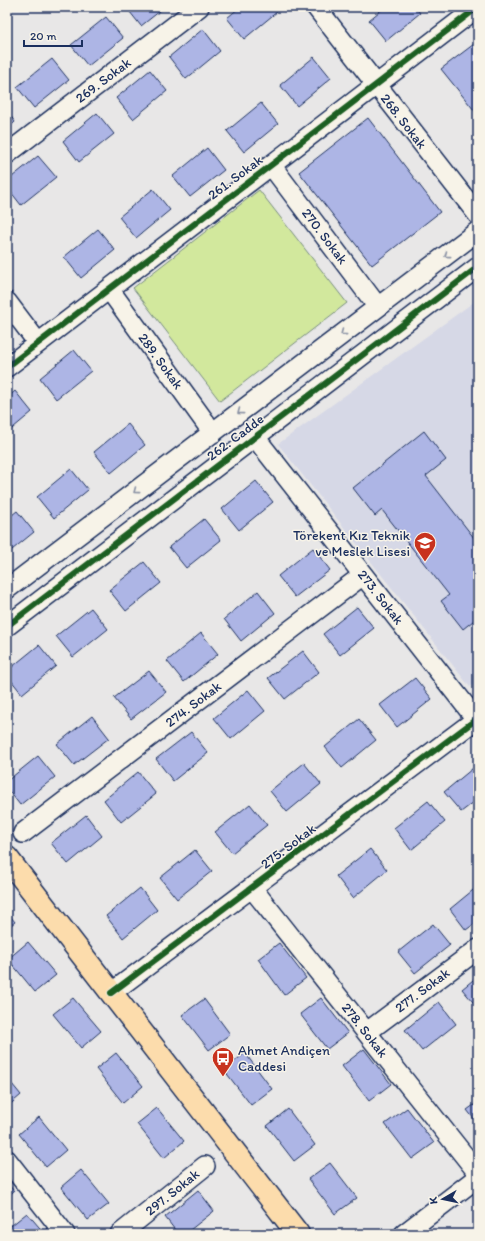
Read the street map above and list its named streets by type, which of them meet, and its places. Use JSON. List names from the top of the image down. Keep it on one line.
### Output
{"streets":{"street":["269. Sokak","268. Sokak","261. Sokak","270. Sokak","289. Sokak","262. Cadde","273. Sokak","274. Sokak","275. Sokak","277. Sokak","278. Sokak","297. Sokak"]},"crossings":[["268. Sokak","261. Sokak"],["261. Sokak","270. Sokak"],["261. Sokak","289. Sokak"],["270. Sokak","262. Cadde"],["289. Sokak","262. Cadde"],["262. Cadde","273. Sokak"],["273. Sokak","274. Sokak"],["273. Sokak","275. Sokak"],["275. Sokak","278. Sokak"],["277. Sokak","278. Sokak"]],"places":{"school or university":["Törekent Kız Teknik ve Meslek Lisesi"],"bus stop":["Ahmet Andiçen Caddesi"]},"scale_bar":"20 m","north":"left"}
